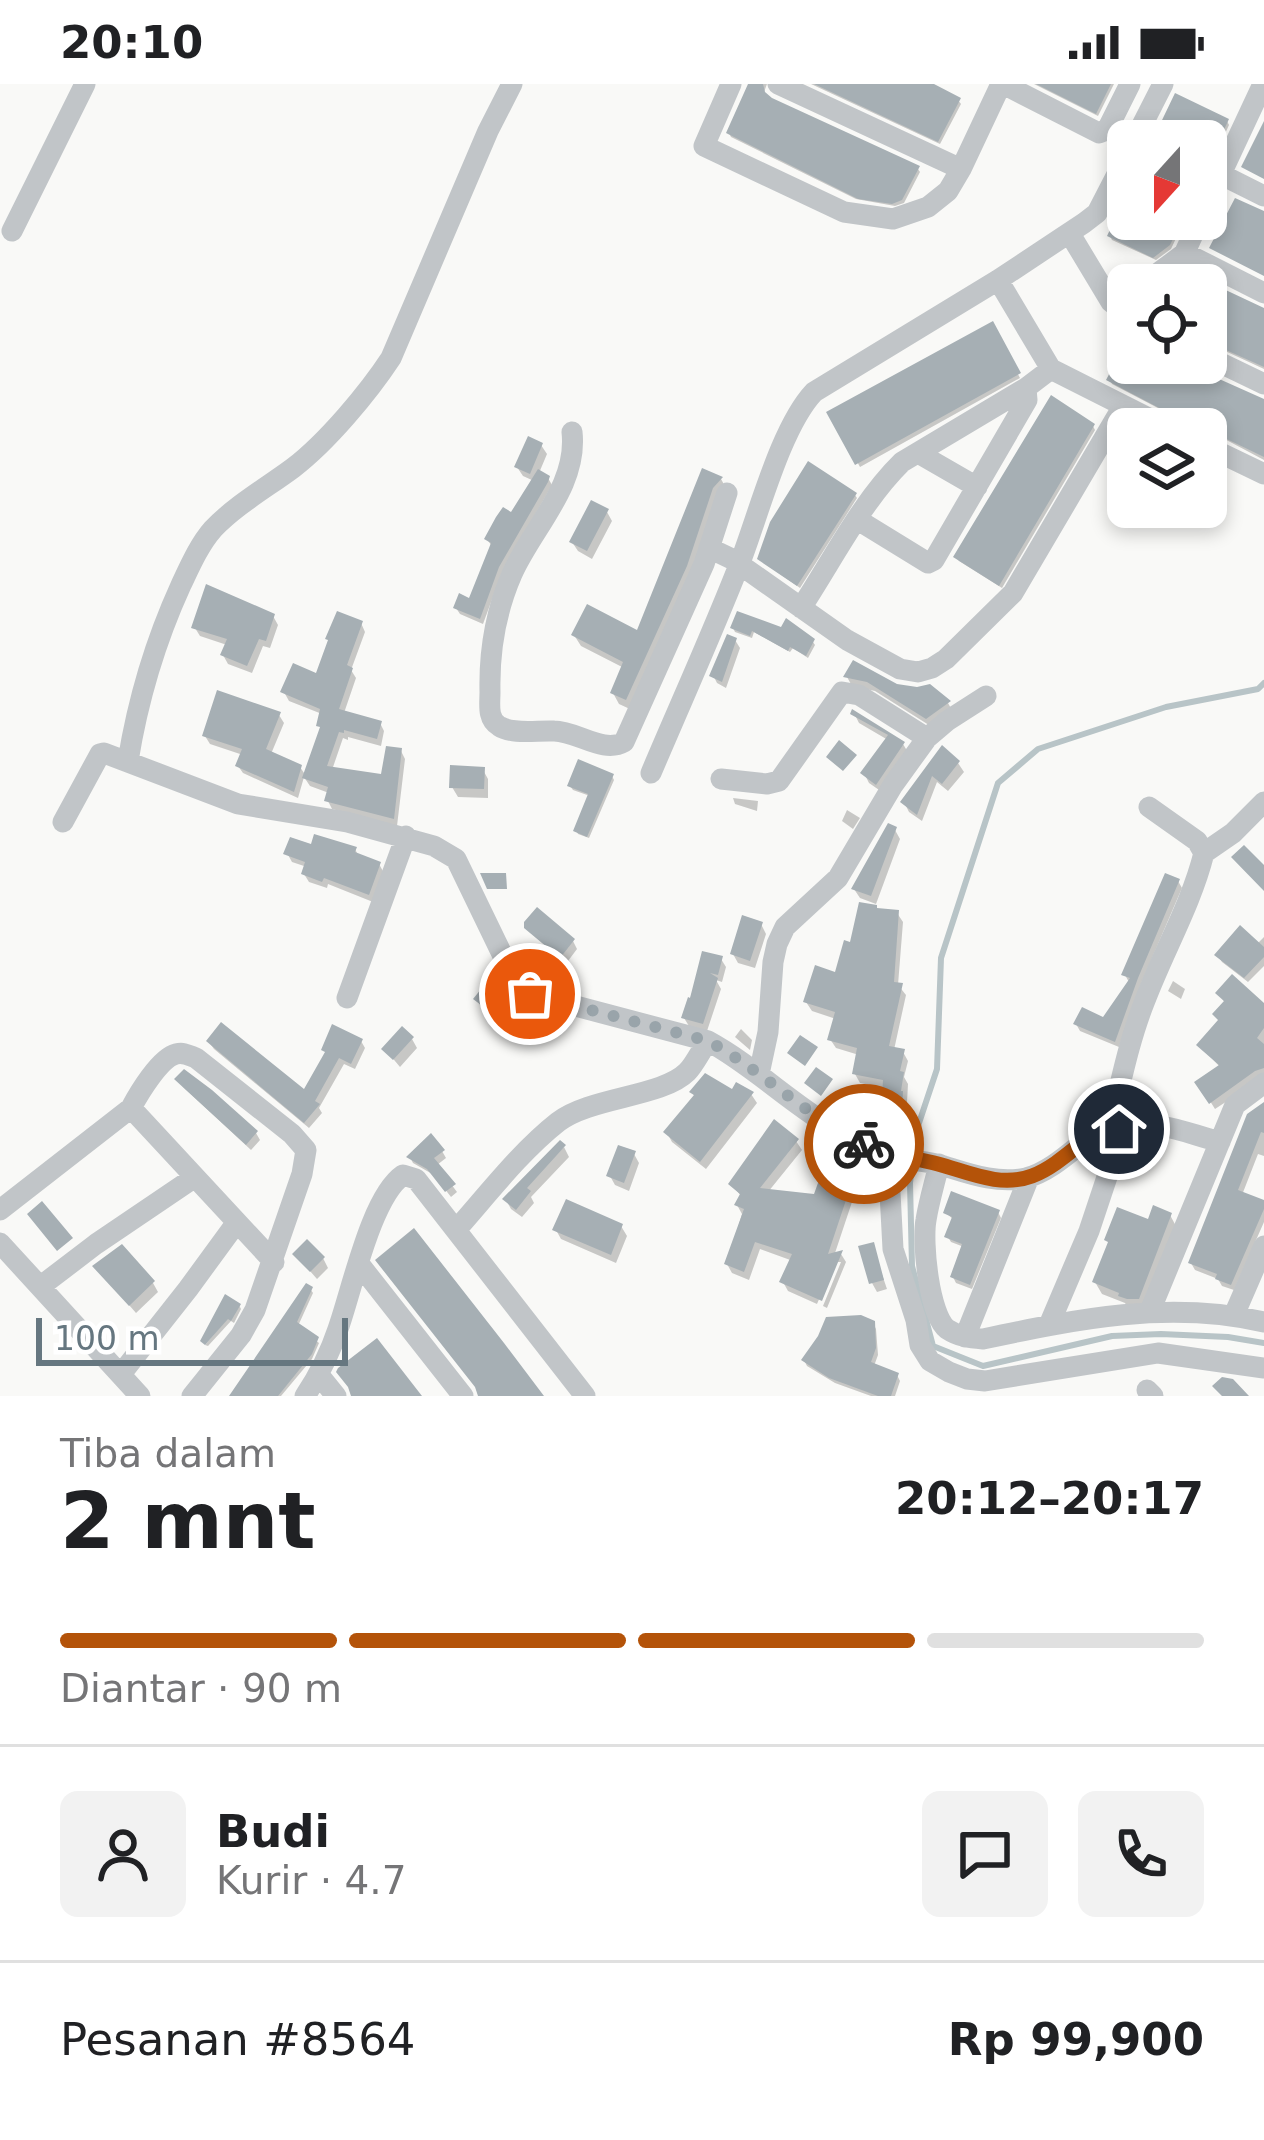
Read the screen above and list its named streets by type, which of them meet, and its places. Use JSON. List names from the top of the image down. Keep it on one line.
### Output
{"scale_bar":"100 m","north":"bottom","page":{"status":"20:10","scale":"100 m","heading":["2 mnt","Tiba dalam","20:12–20:17"],"panel":["Budi","Kurir · 4.7","Pesanan #8564","Rp 99,900"],"bar":"Diantar · 90 m"}}
